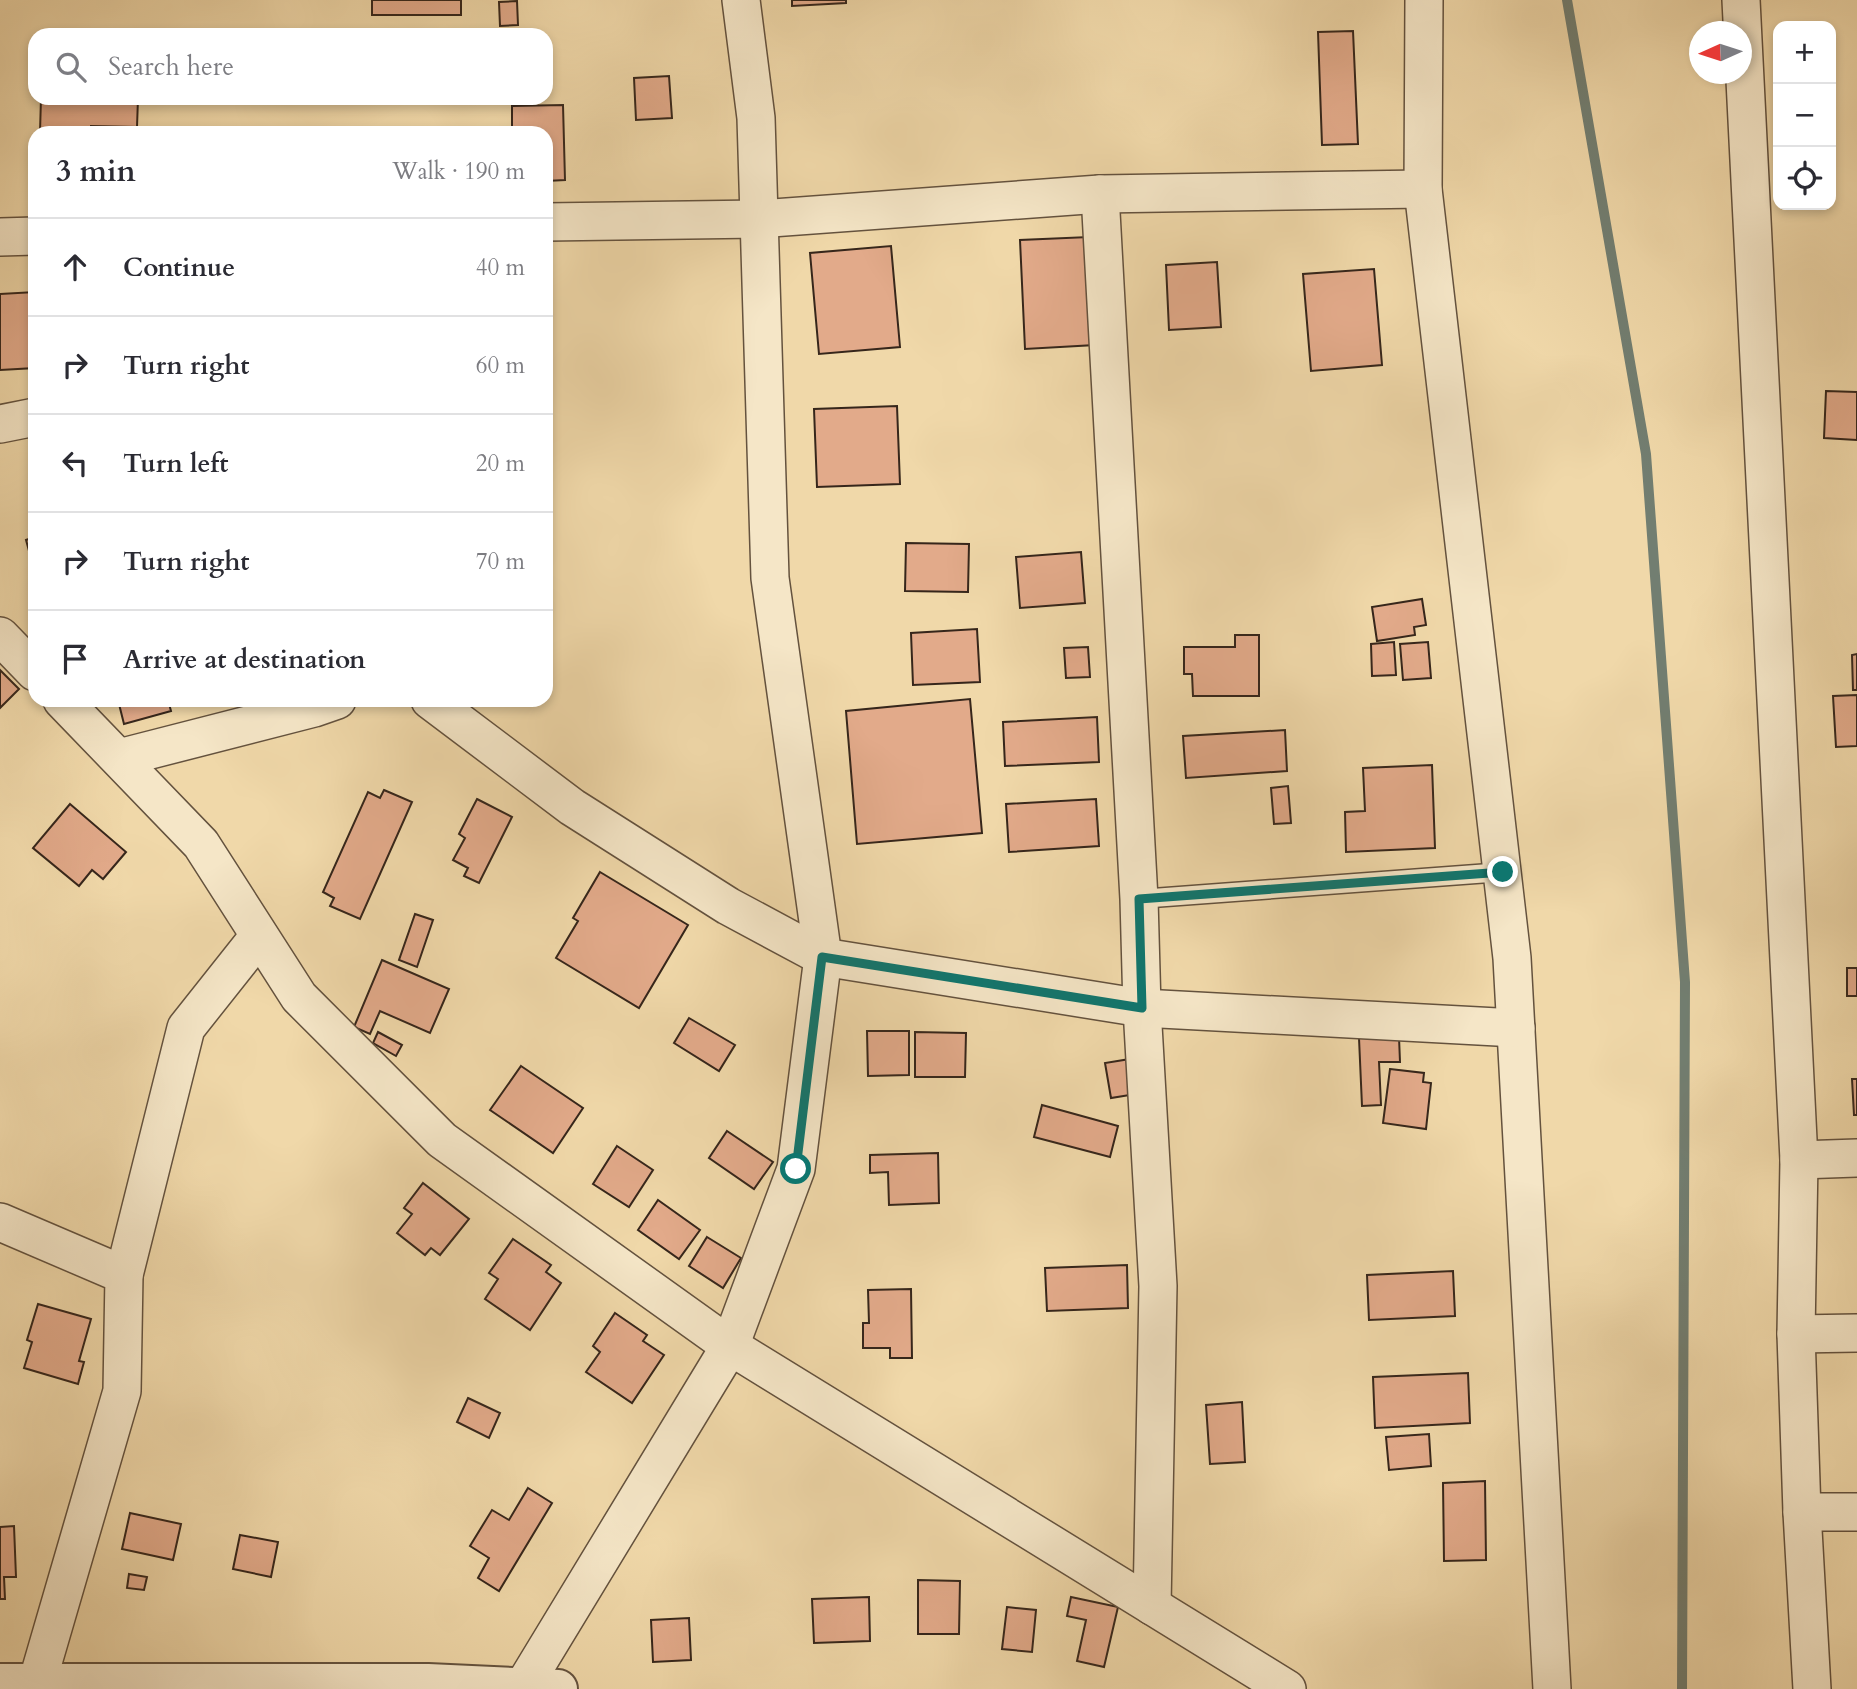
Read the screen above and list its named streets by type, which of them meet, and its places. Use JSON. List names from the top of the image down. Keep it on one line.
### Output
{"north":"left","page":{"map_buttons":["+","−"],"search":"Search here","heading":["3 min","Walk · 190 m"],"list":[["Continue","40 m"],["Turn right","60 m"],["Turn left","20 m"],["Turn right","70 m"],"Arrive at destination"]}}
